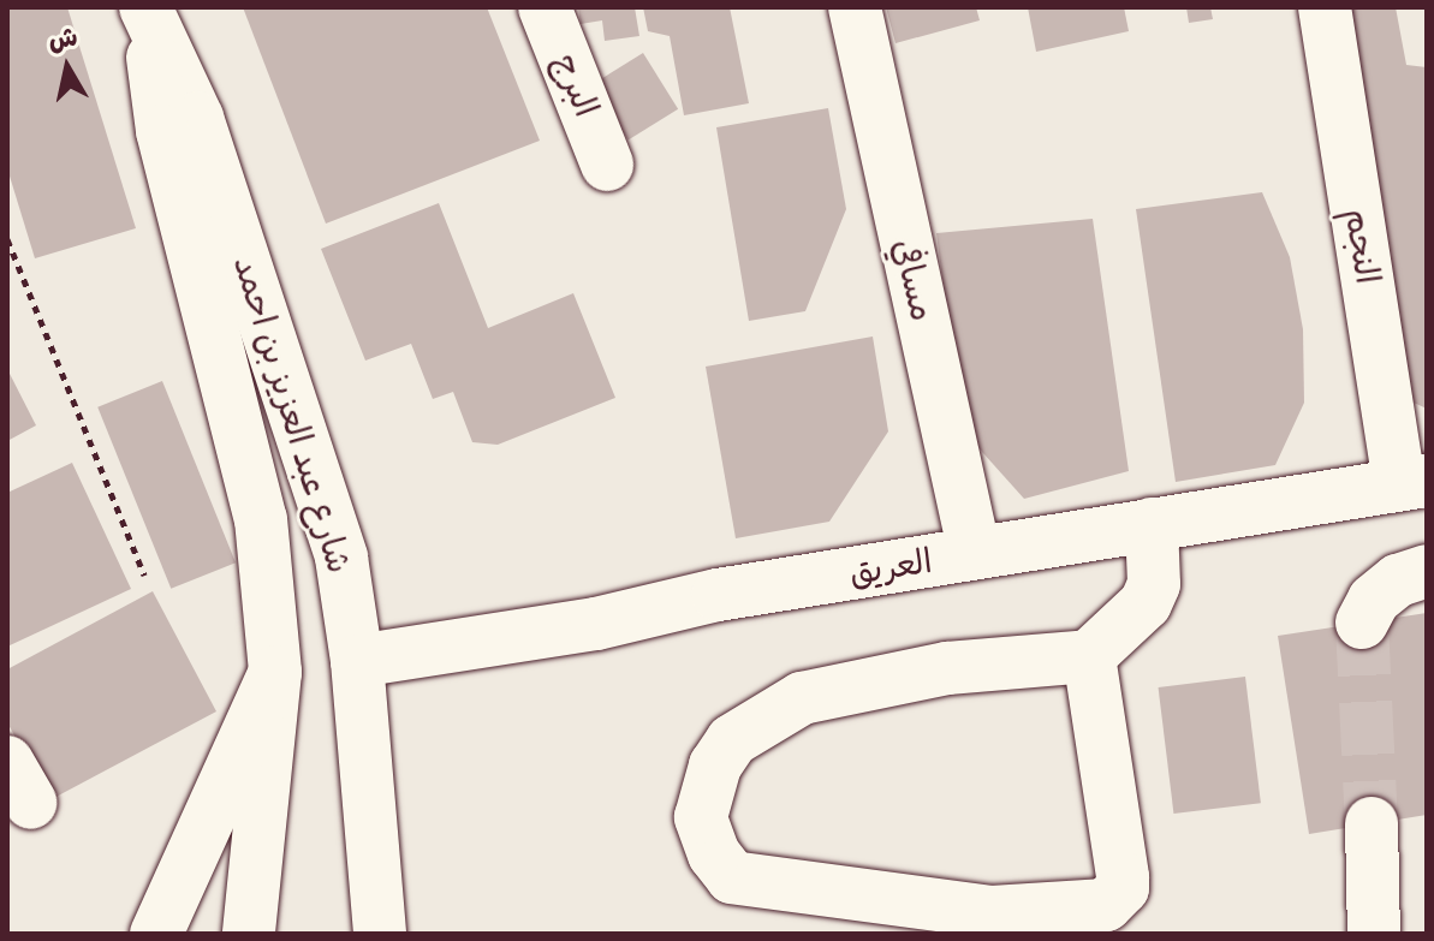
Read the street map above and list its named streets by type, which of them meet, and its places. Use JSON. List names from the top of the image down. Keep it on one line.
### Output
{"streets":{"street":["البرج","النجم","مسافي","شارع عبد العزيز بن احمد","العريق"]},"crossings":[["النجم","العريق"],["مسافي","العريق"],["شارع عبد العزيز بن احمد","العريق"]],"north":"top"}
